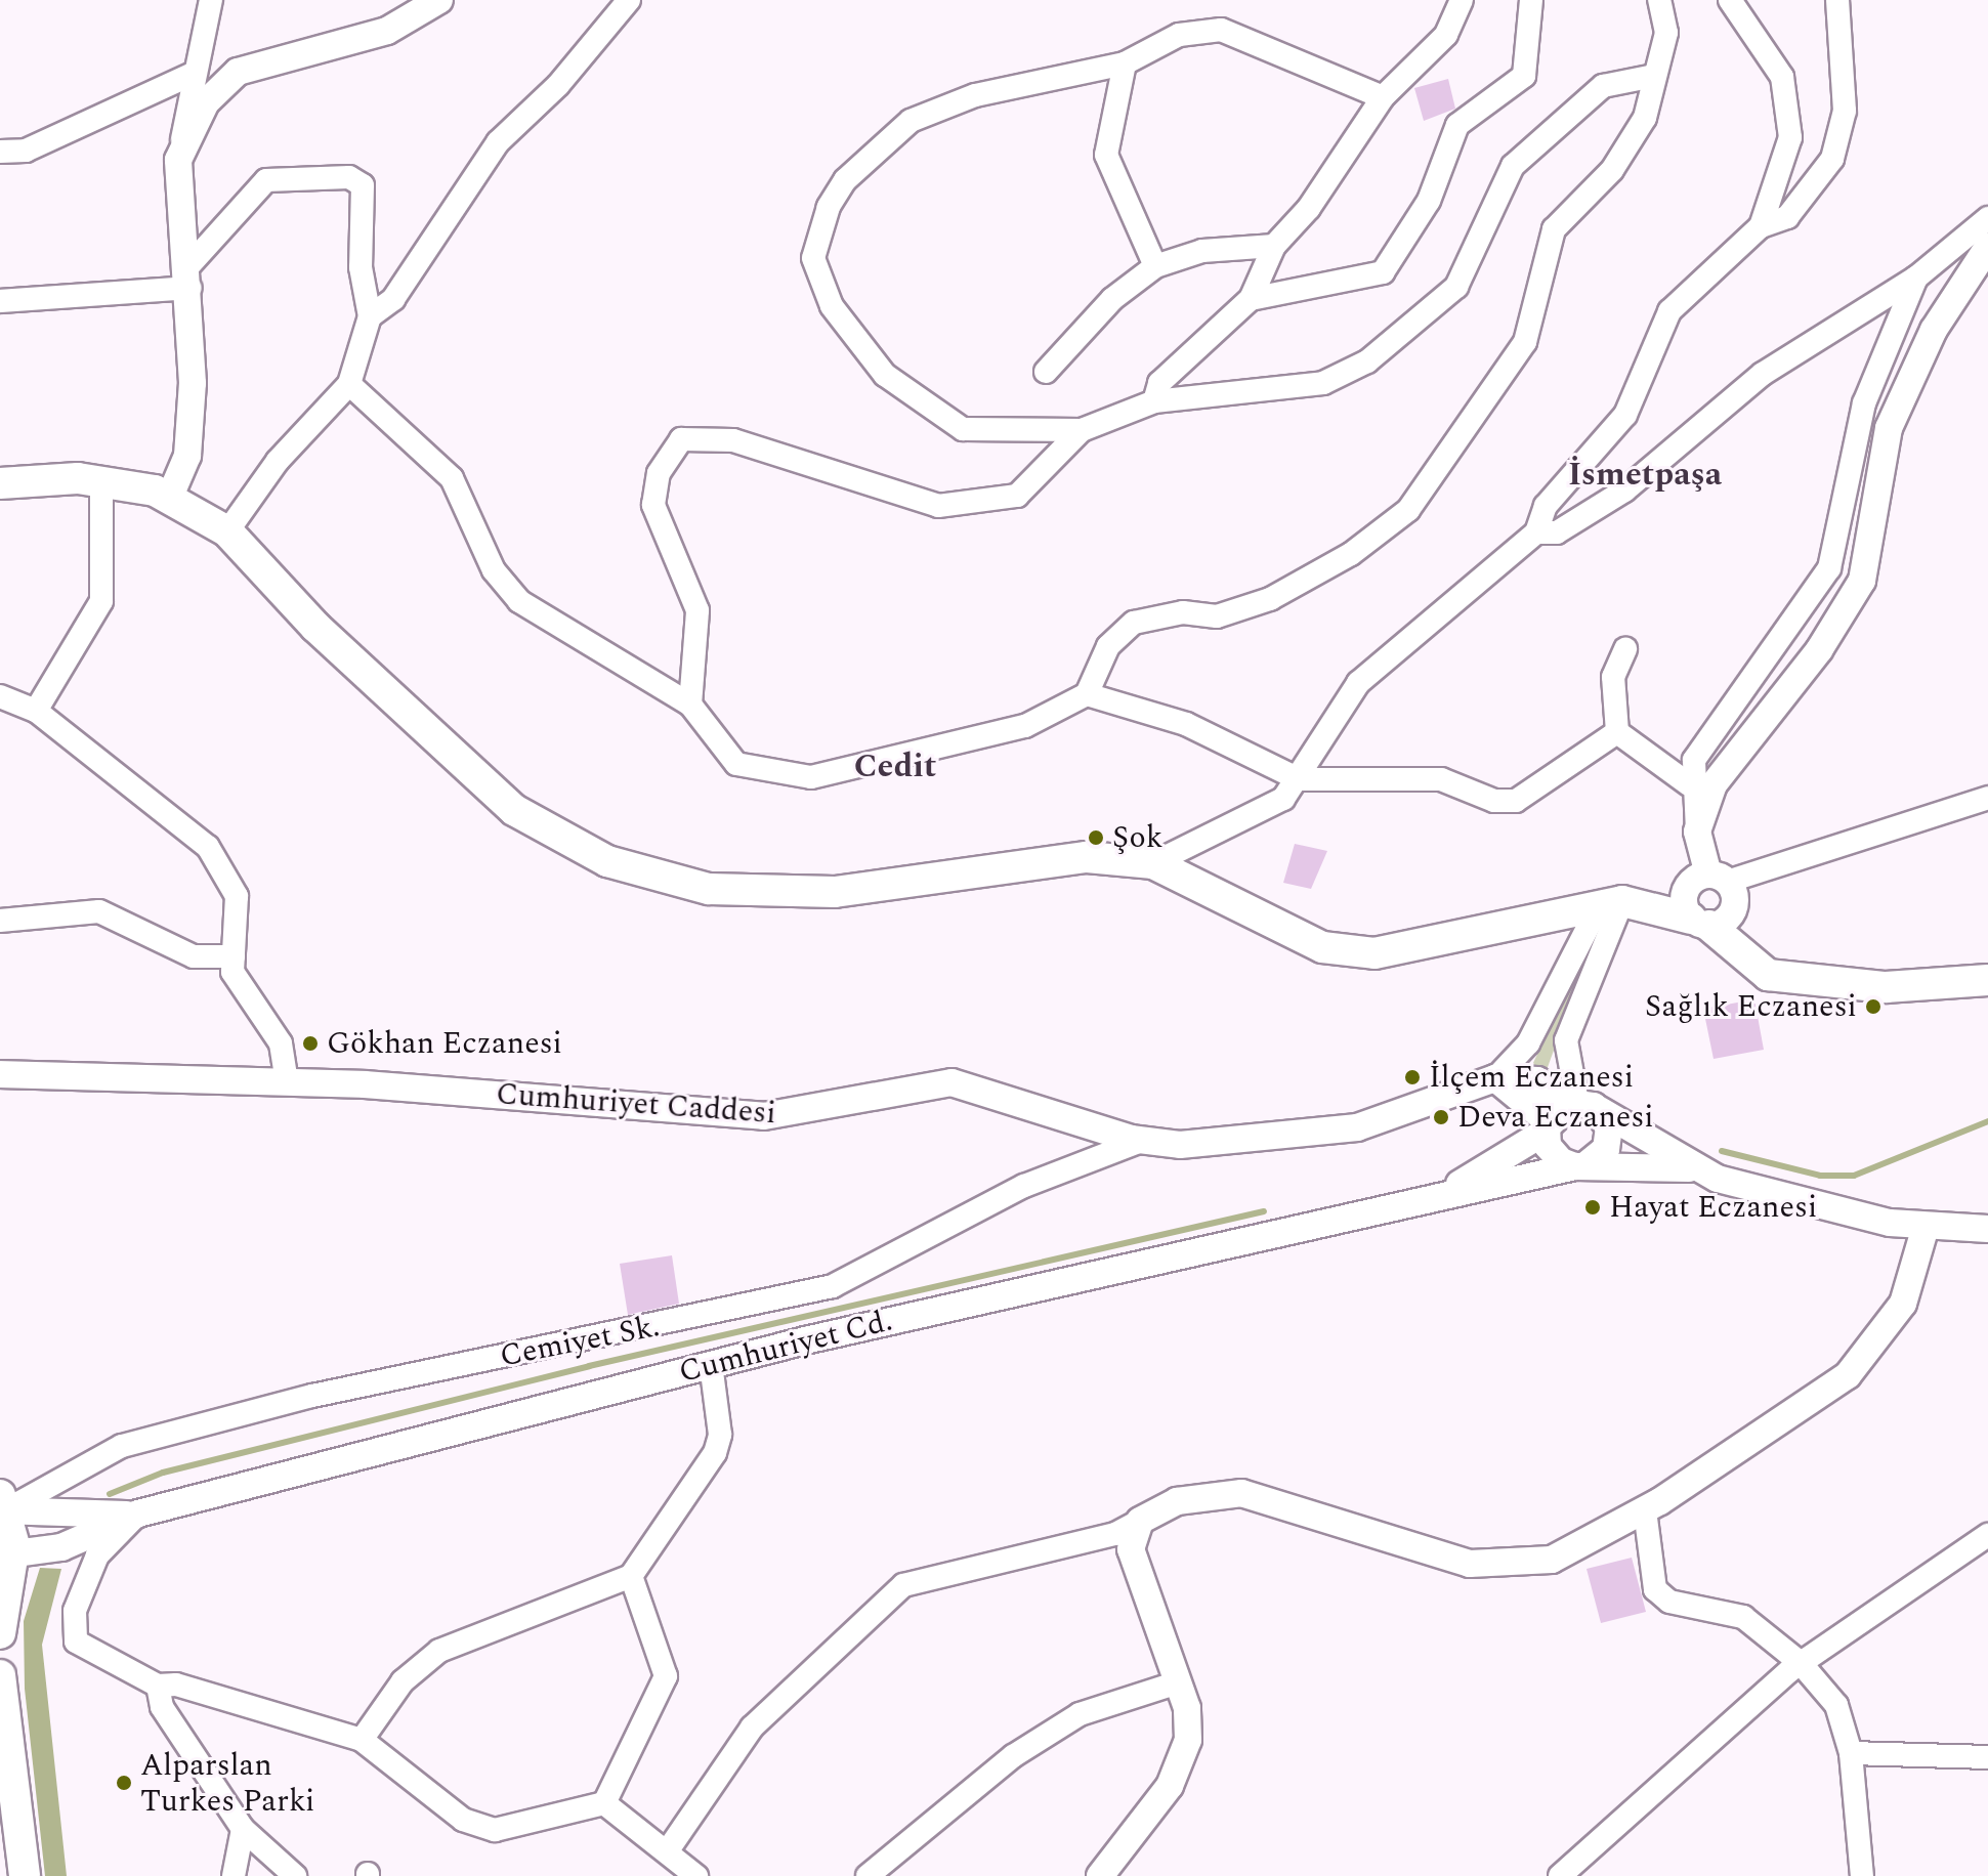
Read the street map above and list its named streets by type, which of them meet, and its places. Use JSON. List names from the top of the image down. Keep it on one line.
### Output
{"streets":{"street":["Cumhuriyet Caddesi","Cemiyet Sk.","Cumhuriyet Cd."]},"crossings":[["Cumhuriyet Caddesi","Cemiyet Sk."],["Cumhuriyet Caddesi","Cumhuriyet Cd."]],"districts":["İsmetpaşa","Cedit"],"places":["Şok","Sağlık Eczanesi","Gökhan Eczanesi","İlçem Eczanesi","Deva Eczanesi","Hayat Eczanesi","Alparslan Turkes Parki"]}
